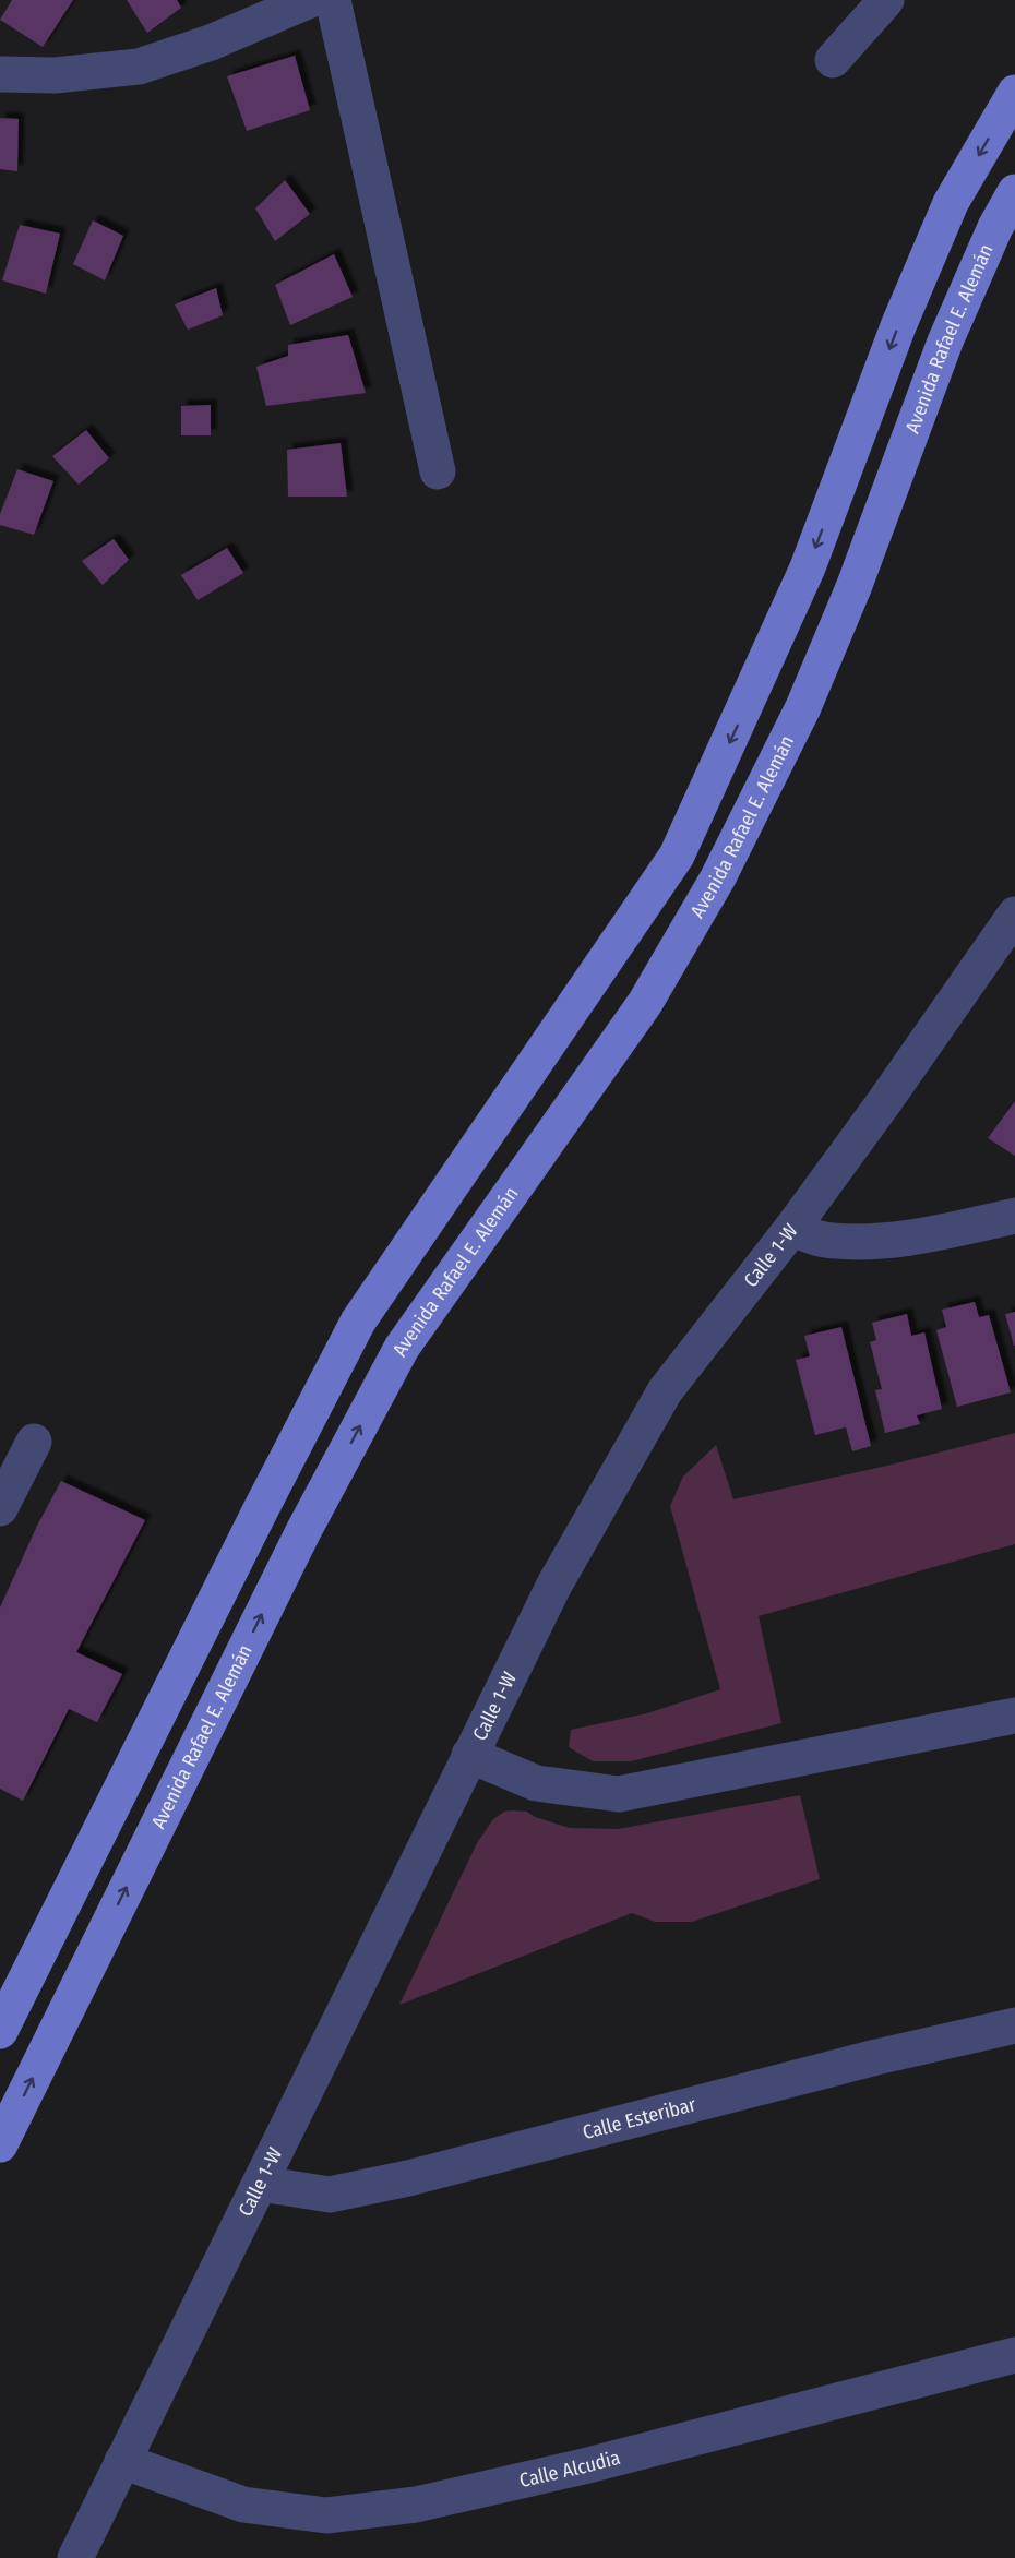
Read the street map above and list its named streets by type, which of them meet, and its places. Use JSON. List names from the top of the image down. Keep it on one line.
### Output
{"streets":{"main road":["Avenida Rafael E. Alemán"],"street":["Calle 1-W","Calle Esteribar","Calle Alcudia"]},"crossings":[["Calle 1-W","Calle Esteribar"],["Calle 1-W","Calle Alcudia"]]}
